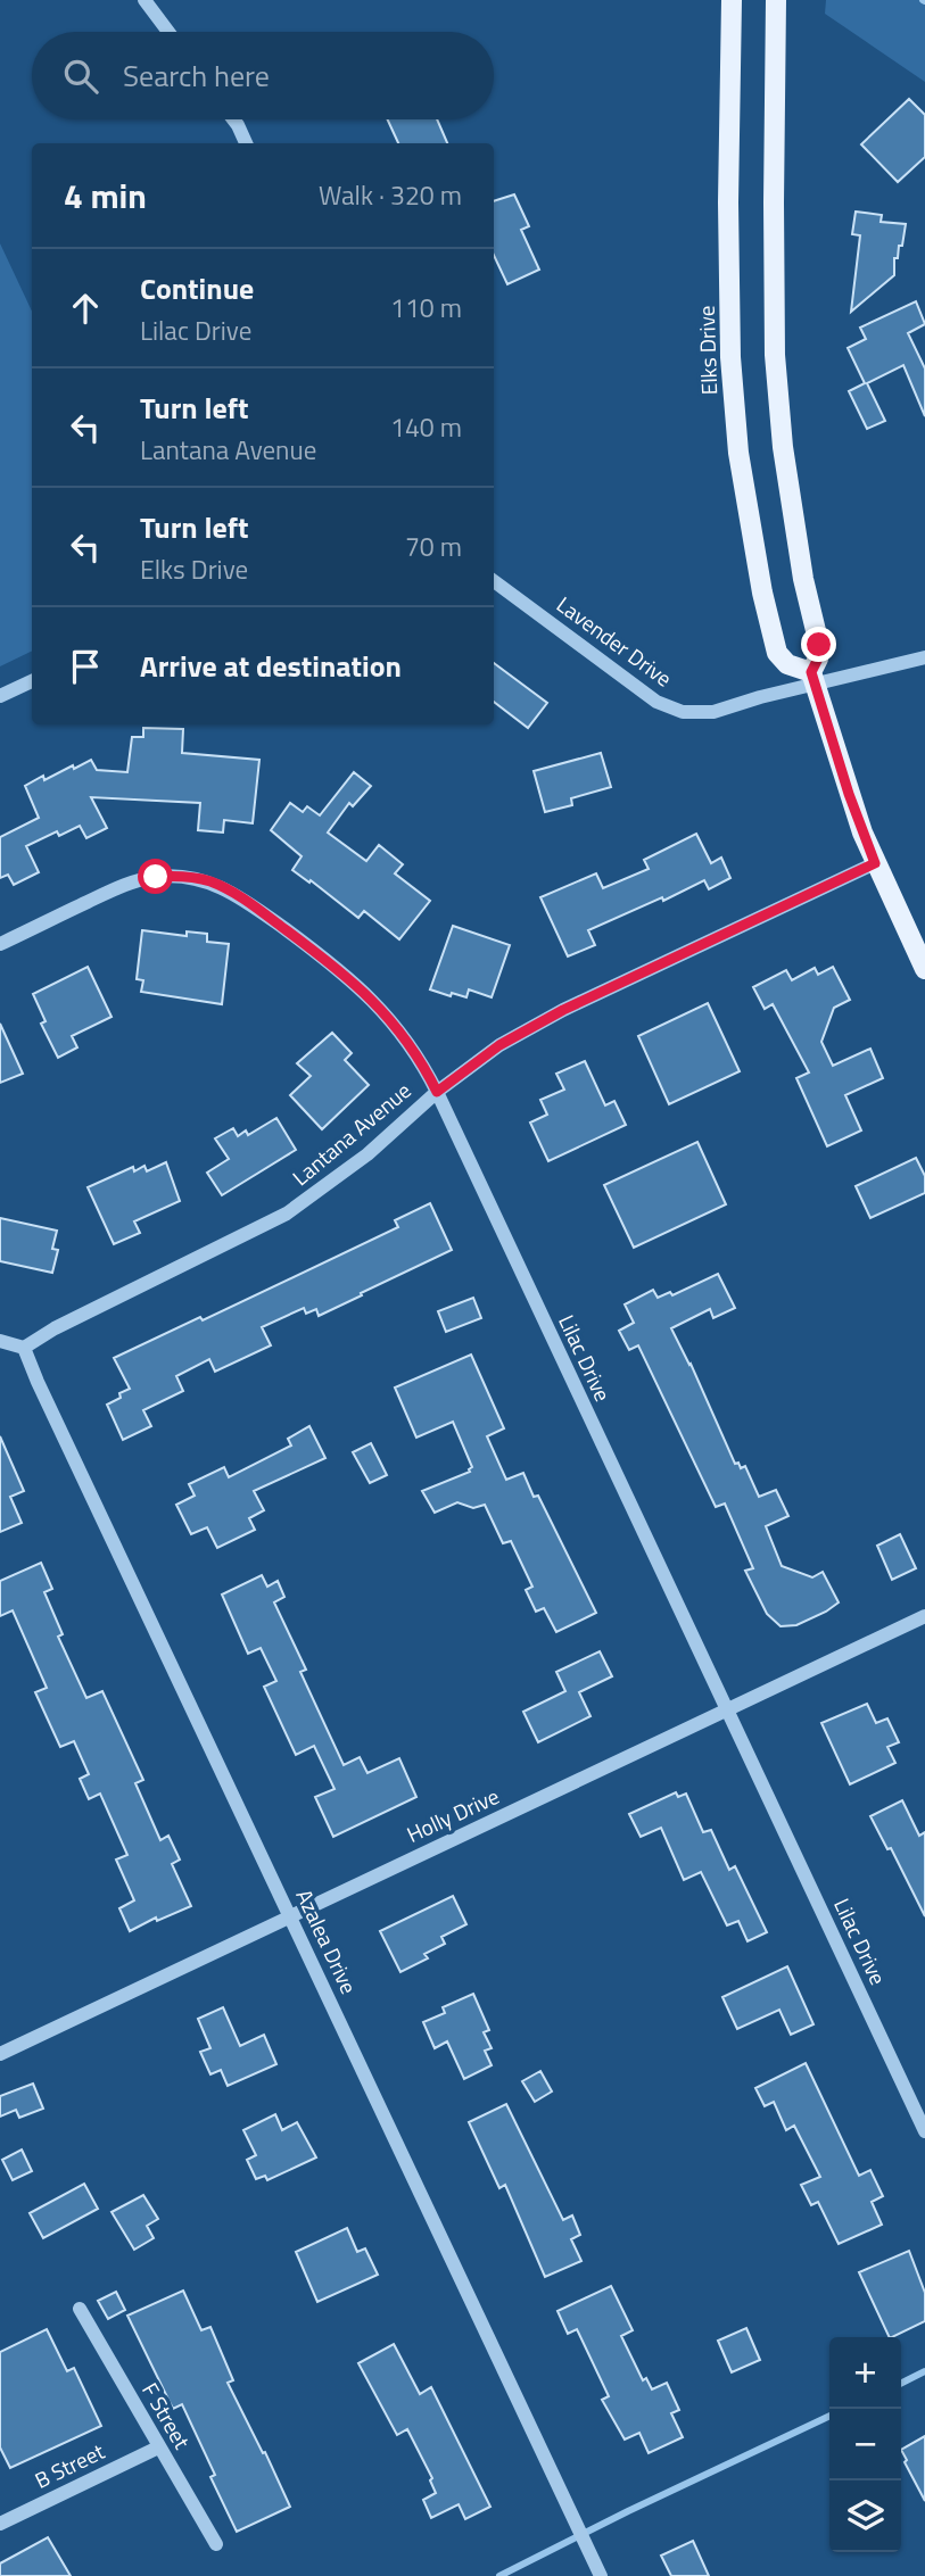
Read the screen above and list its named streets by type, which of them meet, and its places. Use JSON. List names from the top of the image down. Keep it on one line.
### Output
{"streets":{"main road":["Elks Drive"],"street":["Lavender Drive","Lantana Avenue","Lilac Drive","Holly Drive","Azalea Drive","F Street","B Street"]},"crossings":[["Elks Drive","Lavender Drive"],["Lantana Avenue","Lilac Drive"],["Lantana Avenue","Azalea Drive"],["Lilac Drive","Holly Drive"],["Holly Drive","Azalea Drive"],["F Street","B Street"]],"page":{"search":"Search here","heading":["4 min","Walk · 320 m"],"list":[["Continue","Lilac Drive","110 m"],["Turn left","Lantana Avenue","140 m"],["Turn left","Elks Drive","70 m"],"Arrive at destination"],"map_buttons":["+","−"]}}
